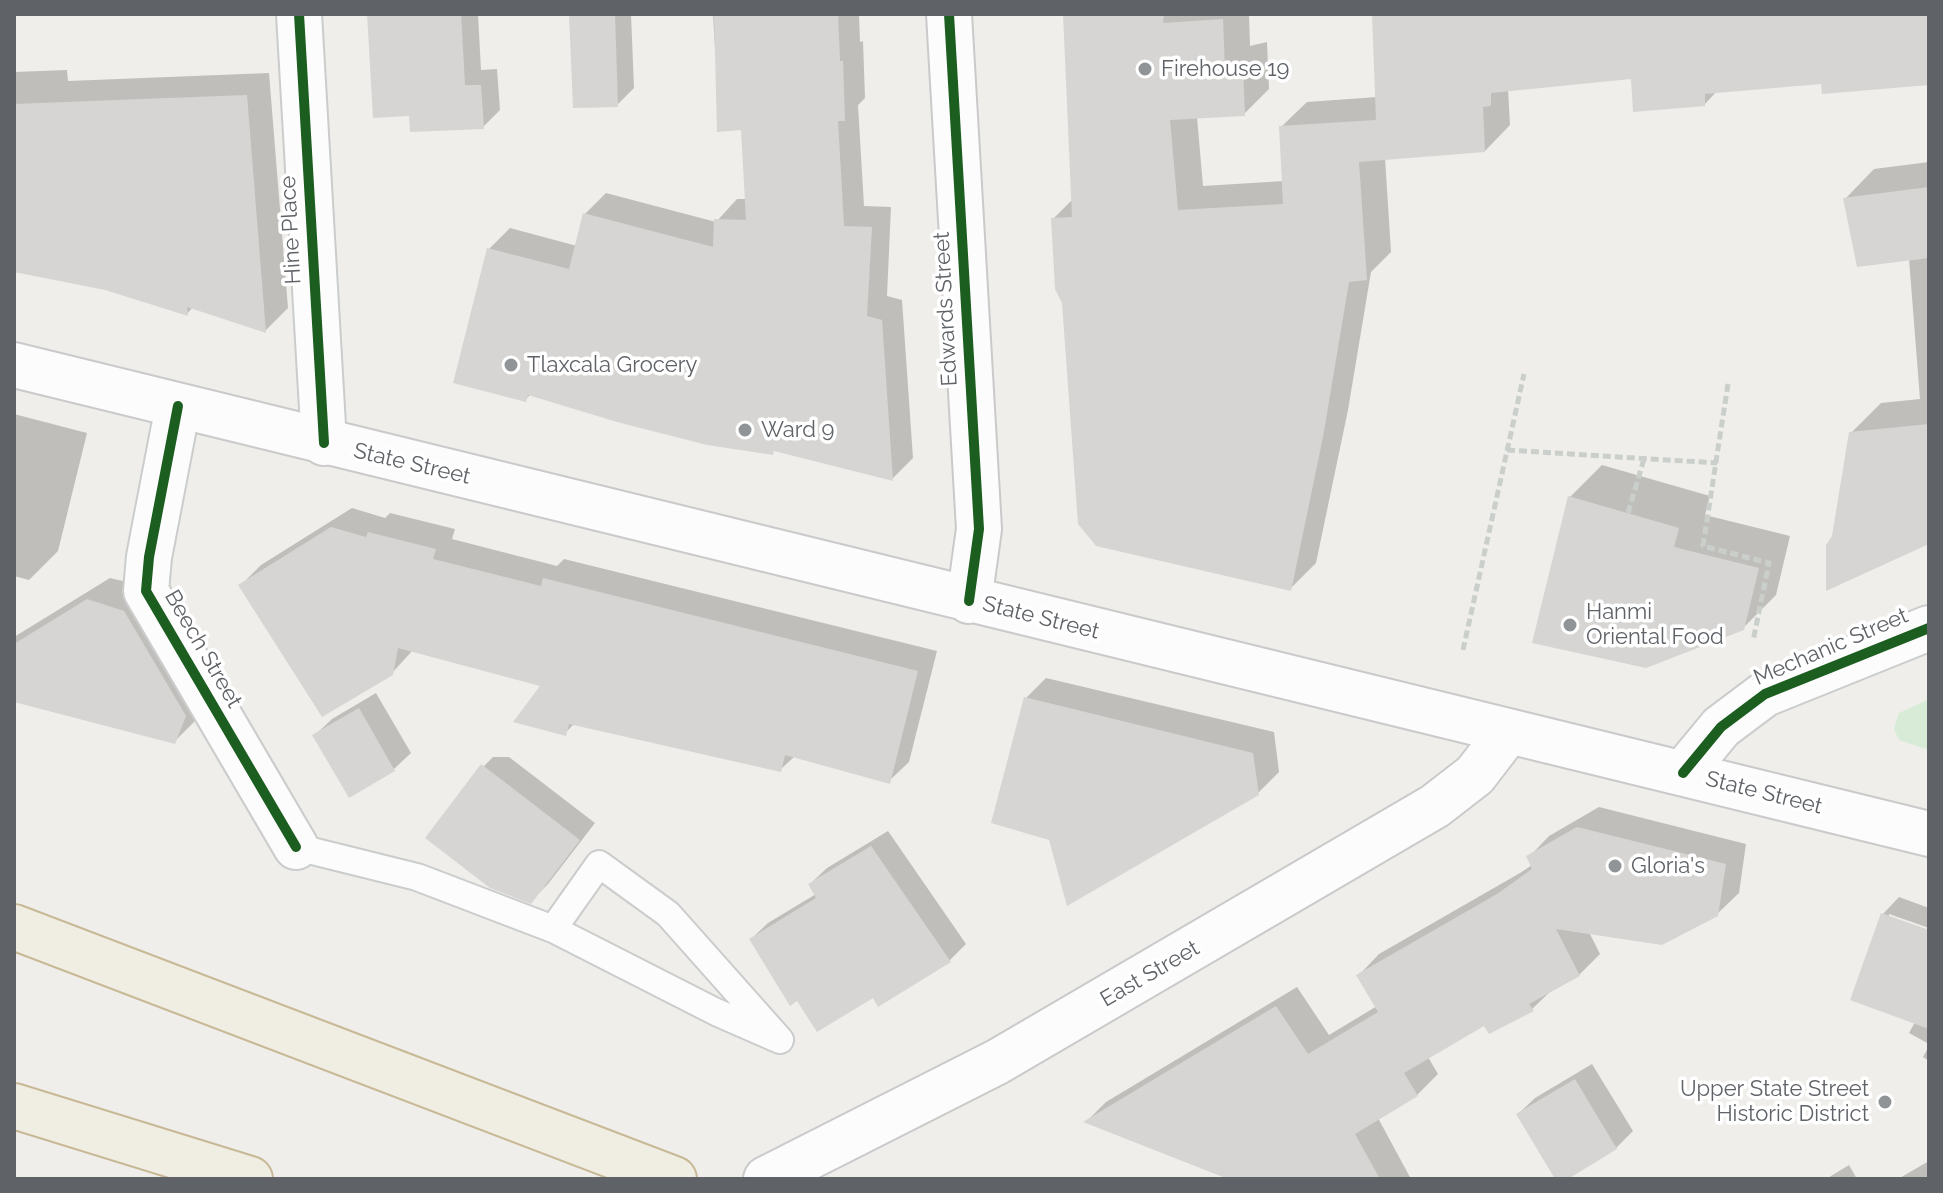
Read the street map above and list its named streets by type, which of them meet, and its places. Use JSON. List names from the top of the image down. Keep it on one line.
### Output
{"streets":{"main road":["Hine Place","Edwards Street","State Street","Mechanic Street","Beech Street","East Street"]},"crossings":[["Hine Place","State Street"],["Edwards Street","State Street"],["State Street","Mechanic Street"],["State Street","Beech Street"],["State Street","East Street"]],"places":["Firehouse 19","Tlaxcala Grocery","Ward 9","Hanmi Oriental Food","Gloria's","Upper State Street Historic District"]}
